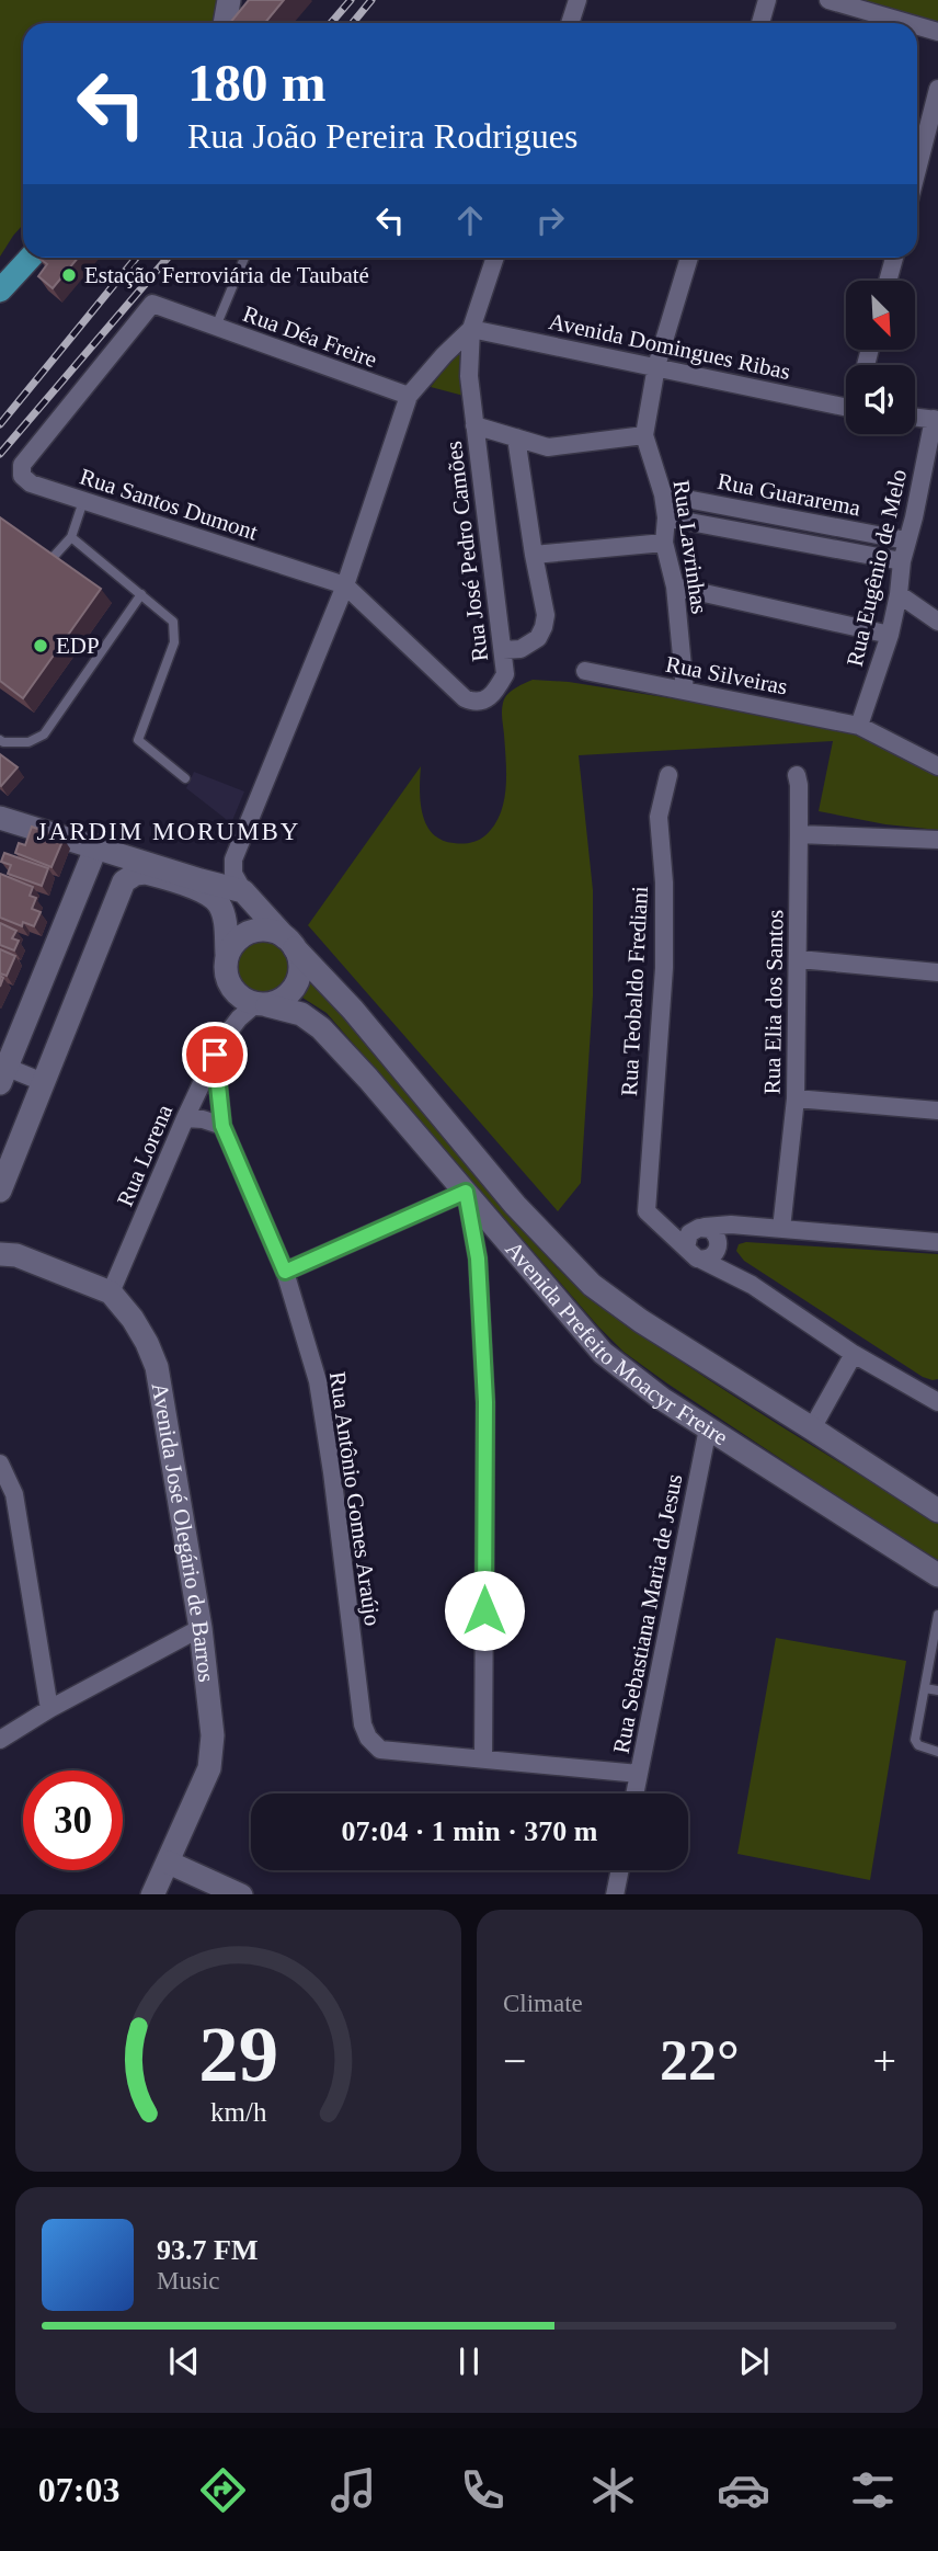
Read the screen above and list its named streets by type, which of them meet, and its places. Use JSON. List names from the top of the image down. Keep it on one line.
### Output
{"streets":{"main road":["Avenida Prefeito Moacyr Freire","Avenida José Olegário de Barros"],"street":["Rua Déa Freire","Avenida Domingues Ribas","Rua Guararema","Rua Santos Dumont","Rua Lavrinhas","Rua José Pedro Camões","Rua Eugênio de Melo","Rua Silveiras","Rua Teobaldo Frediani","Rua Elia dos Santos","Rua Lorena","Rua Antônio Gomes Araújo","Rua Sebastiana Maria de Jesus"]},"crossings":[["Rua Déa Freire","Rua Santos Dumont"],["Avenida Domingues Ribas","Rua Lavrinhas"],["Avenida Domingues Ribas","Rua José Pedro Camões"],["Rua Guararema","Rua Lavrinhas"],["Rua Guararema","Rua Eugênio de Melo"],["Rua Santos Dumont","Rua José Pedro Camões"],["Rua Lavrinhas","Rua Silveiras"],["Rua Eugênio de Melo","Rua Silveiras"],["Rua Lorena","Avenida Prefeito Moacyr Freire"],["Rua Lorena","Rua Antônio Gomes Araújo"],["Rua Lorena","Avenida José Olegário de Barros"],["Avenida Prefeito Moacyr Freire","Rua Sebastiana Maria de Jesus"]],"districts":["JARDIM MORUMBY"],"places":["Estação Ferroviária de Taubaté","EDP"],"north":"bottom right","page":{"turn":["180 m","Rua João Pereira Rodrigues"],"limit":"30","trip":"07:04 · 1 min · 370 m","tile":"Climate","heat":["−","22°","+"],"song":["93.7 FM","Music"],"tabs":"07:03","gauge":["29","km/h"]}}
